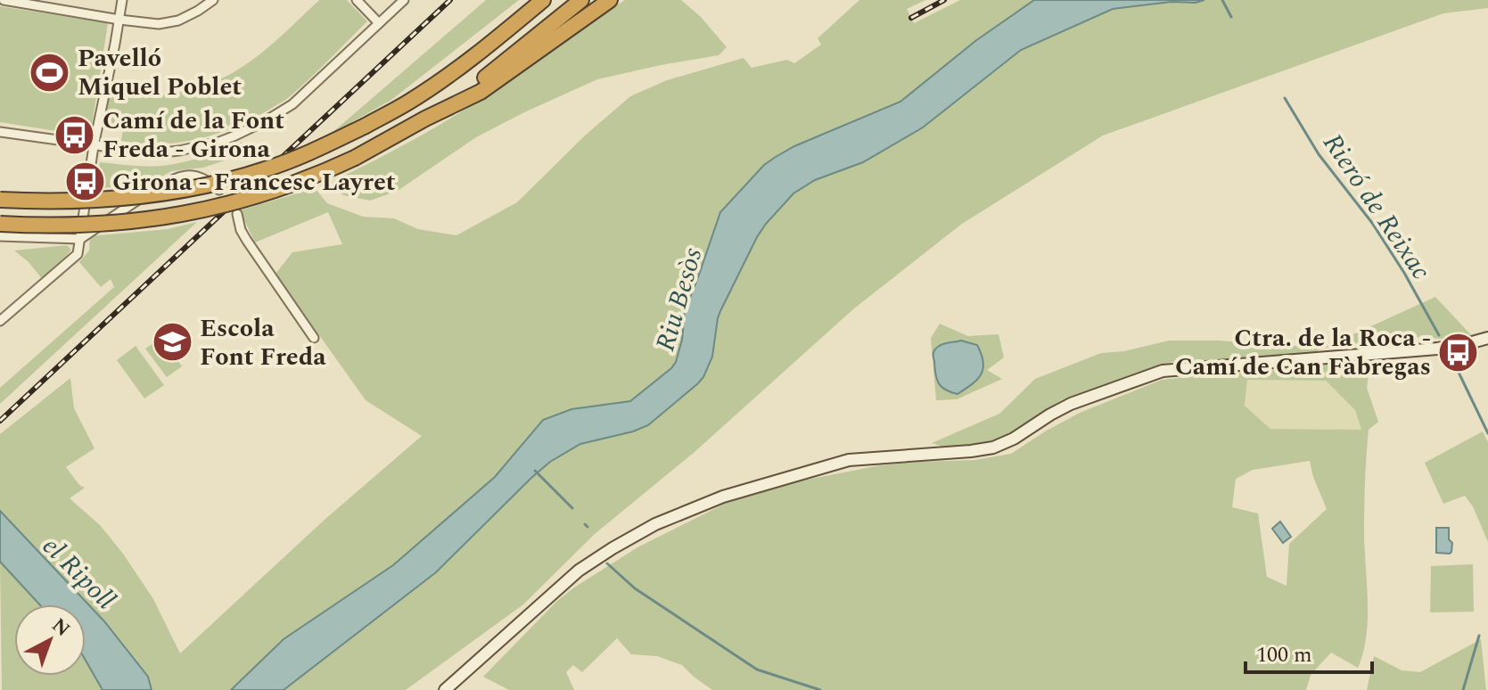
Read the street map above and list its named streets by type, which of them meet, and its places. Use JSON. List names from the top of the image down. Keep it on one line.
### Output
{"water":["Rieró de Reixac","Riu Besòs","el Ripoll"],"places":{"sports":["Pavelló Miquel Poblet"],"bus stop":["Camí de la Font Freda - Girona","Girona - Francesc Layret","Ctra. de la Roca - Camí de Can Fàbregas"],"school or university":["Escola Font Freda"]},"scale_bar":"100 m","north":"top right"}
